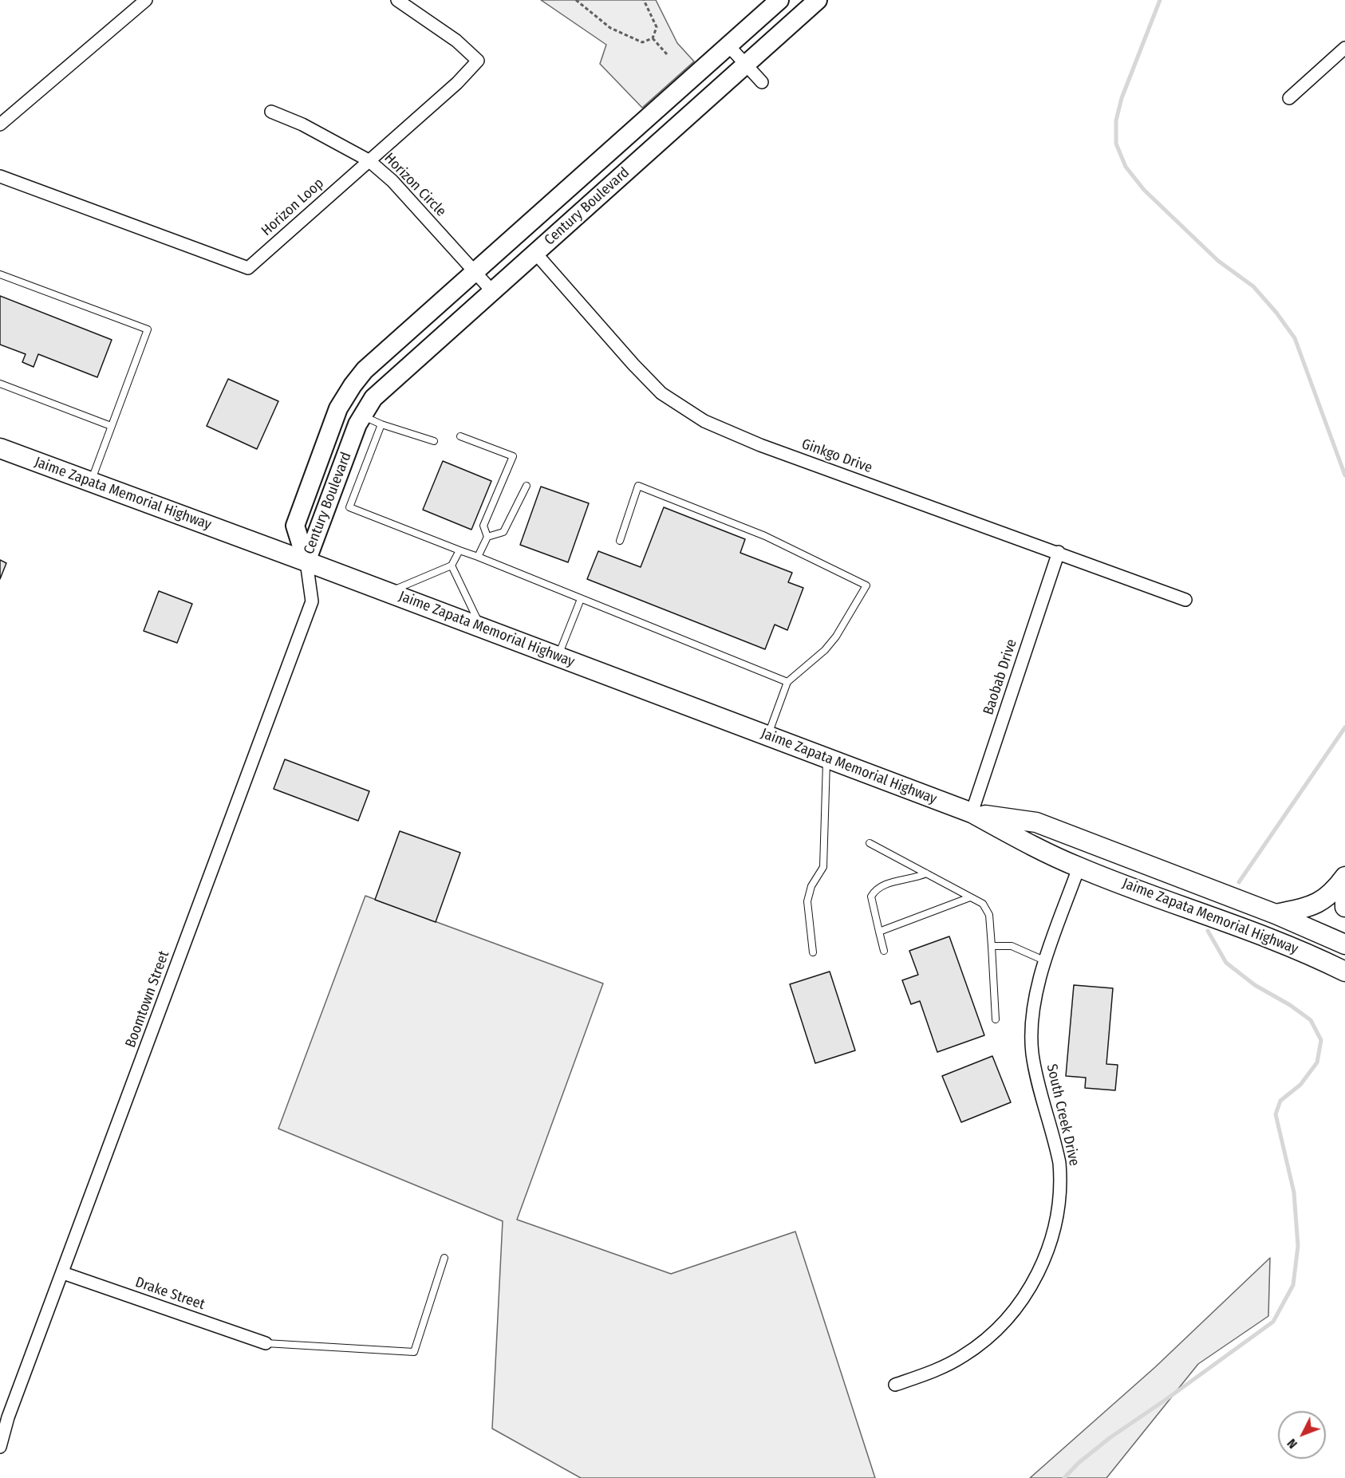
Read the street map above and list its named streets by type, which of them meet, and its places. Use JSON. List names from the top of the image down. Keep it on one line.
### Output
{"streets":{"main road":["Jaime Zapata Memorial Highway"],"street":["Horizon Circle","Century Boulevard","Horizon Loop","Ginkgo Drive","Baobab Drive","Boomtown Street","South Creek Drive","Drake Street"]},"crossings":[["Horizon Circle","Century Boulevard"],["Horizon Circle","Horizon Loop"],["Century Boulevard","Ginkgo Drive"],["Century Boulevard","Jaime Zapata Memorial Highway"],["Century Boulevard","Boomtown Street"],["Ginkgo Drive","Baobab Drive"],["Jaime Zapata Memorial Highway","Baobab Drive"],["Jaime Zapata Memorial Highway","Boomtown Street"],["Jaime Zapata Memorial Highway","South Creek Drive"],["Boomtown Street","Drake Street"]],"north":"bottom left"}
